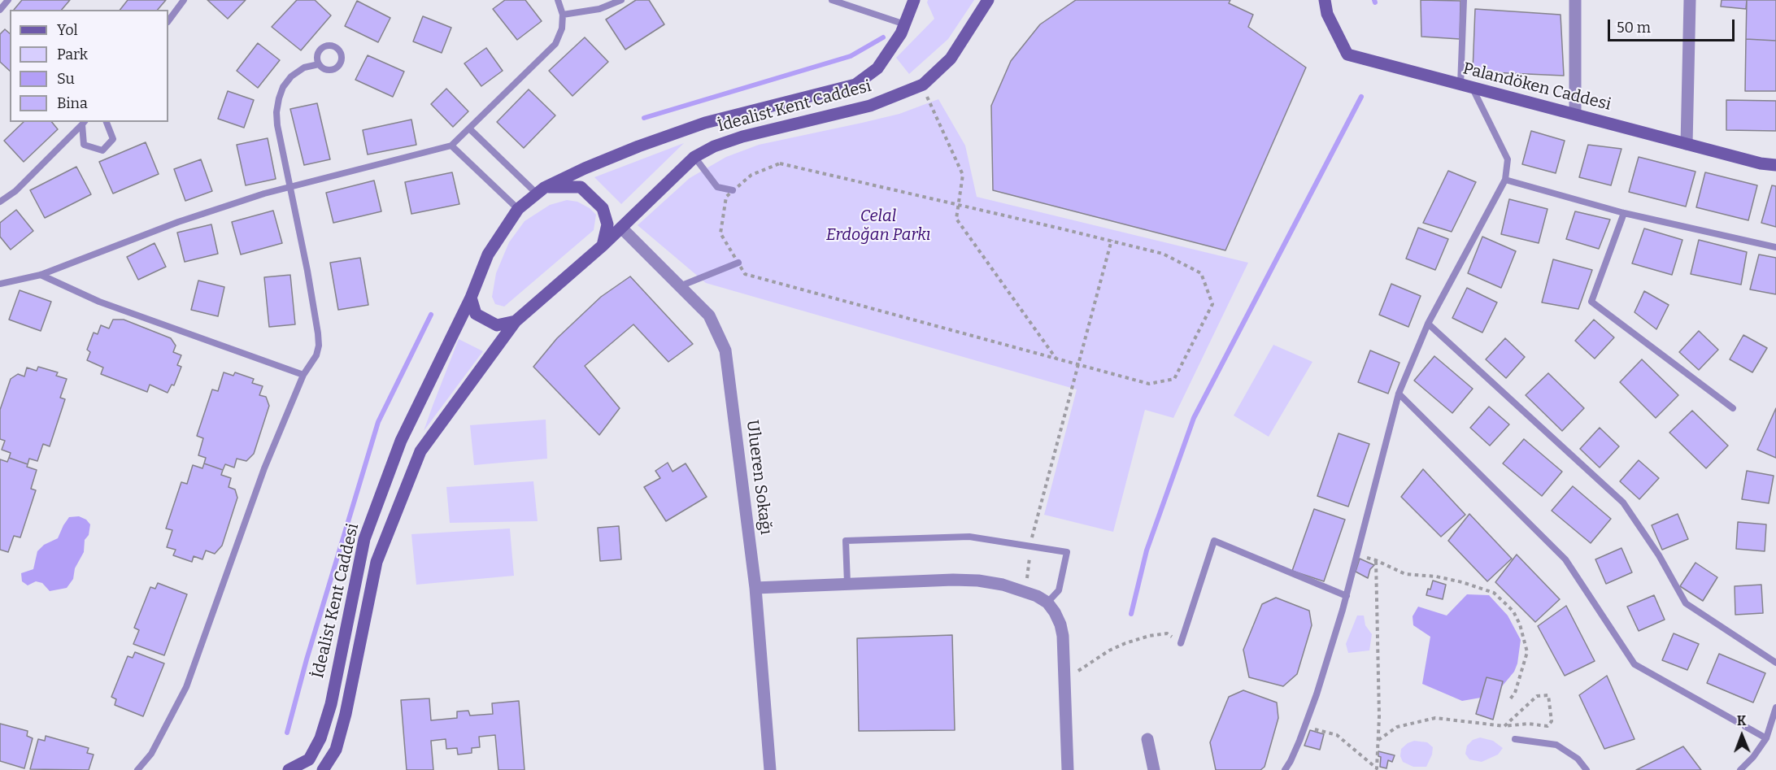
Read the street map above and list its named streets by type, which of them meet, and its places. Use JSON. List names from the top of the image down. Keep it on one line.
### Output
{"streets":{"street":["Palandöken Caddesi","İdealist Kent Caddesi","Ulueren Sokağı"]},"crossings":[["İdealist Kent Caddesi","Ulueren Sokağı"]],"parks":["Celal Erdoğan Parkı"],"legend":["Yol","Park","Su","Bina"],"scale_bar":"50 m","north":"top"}
